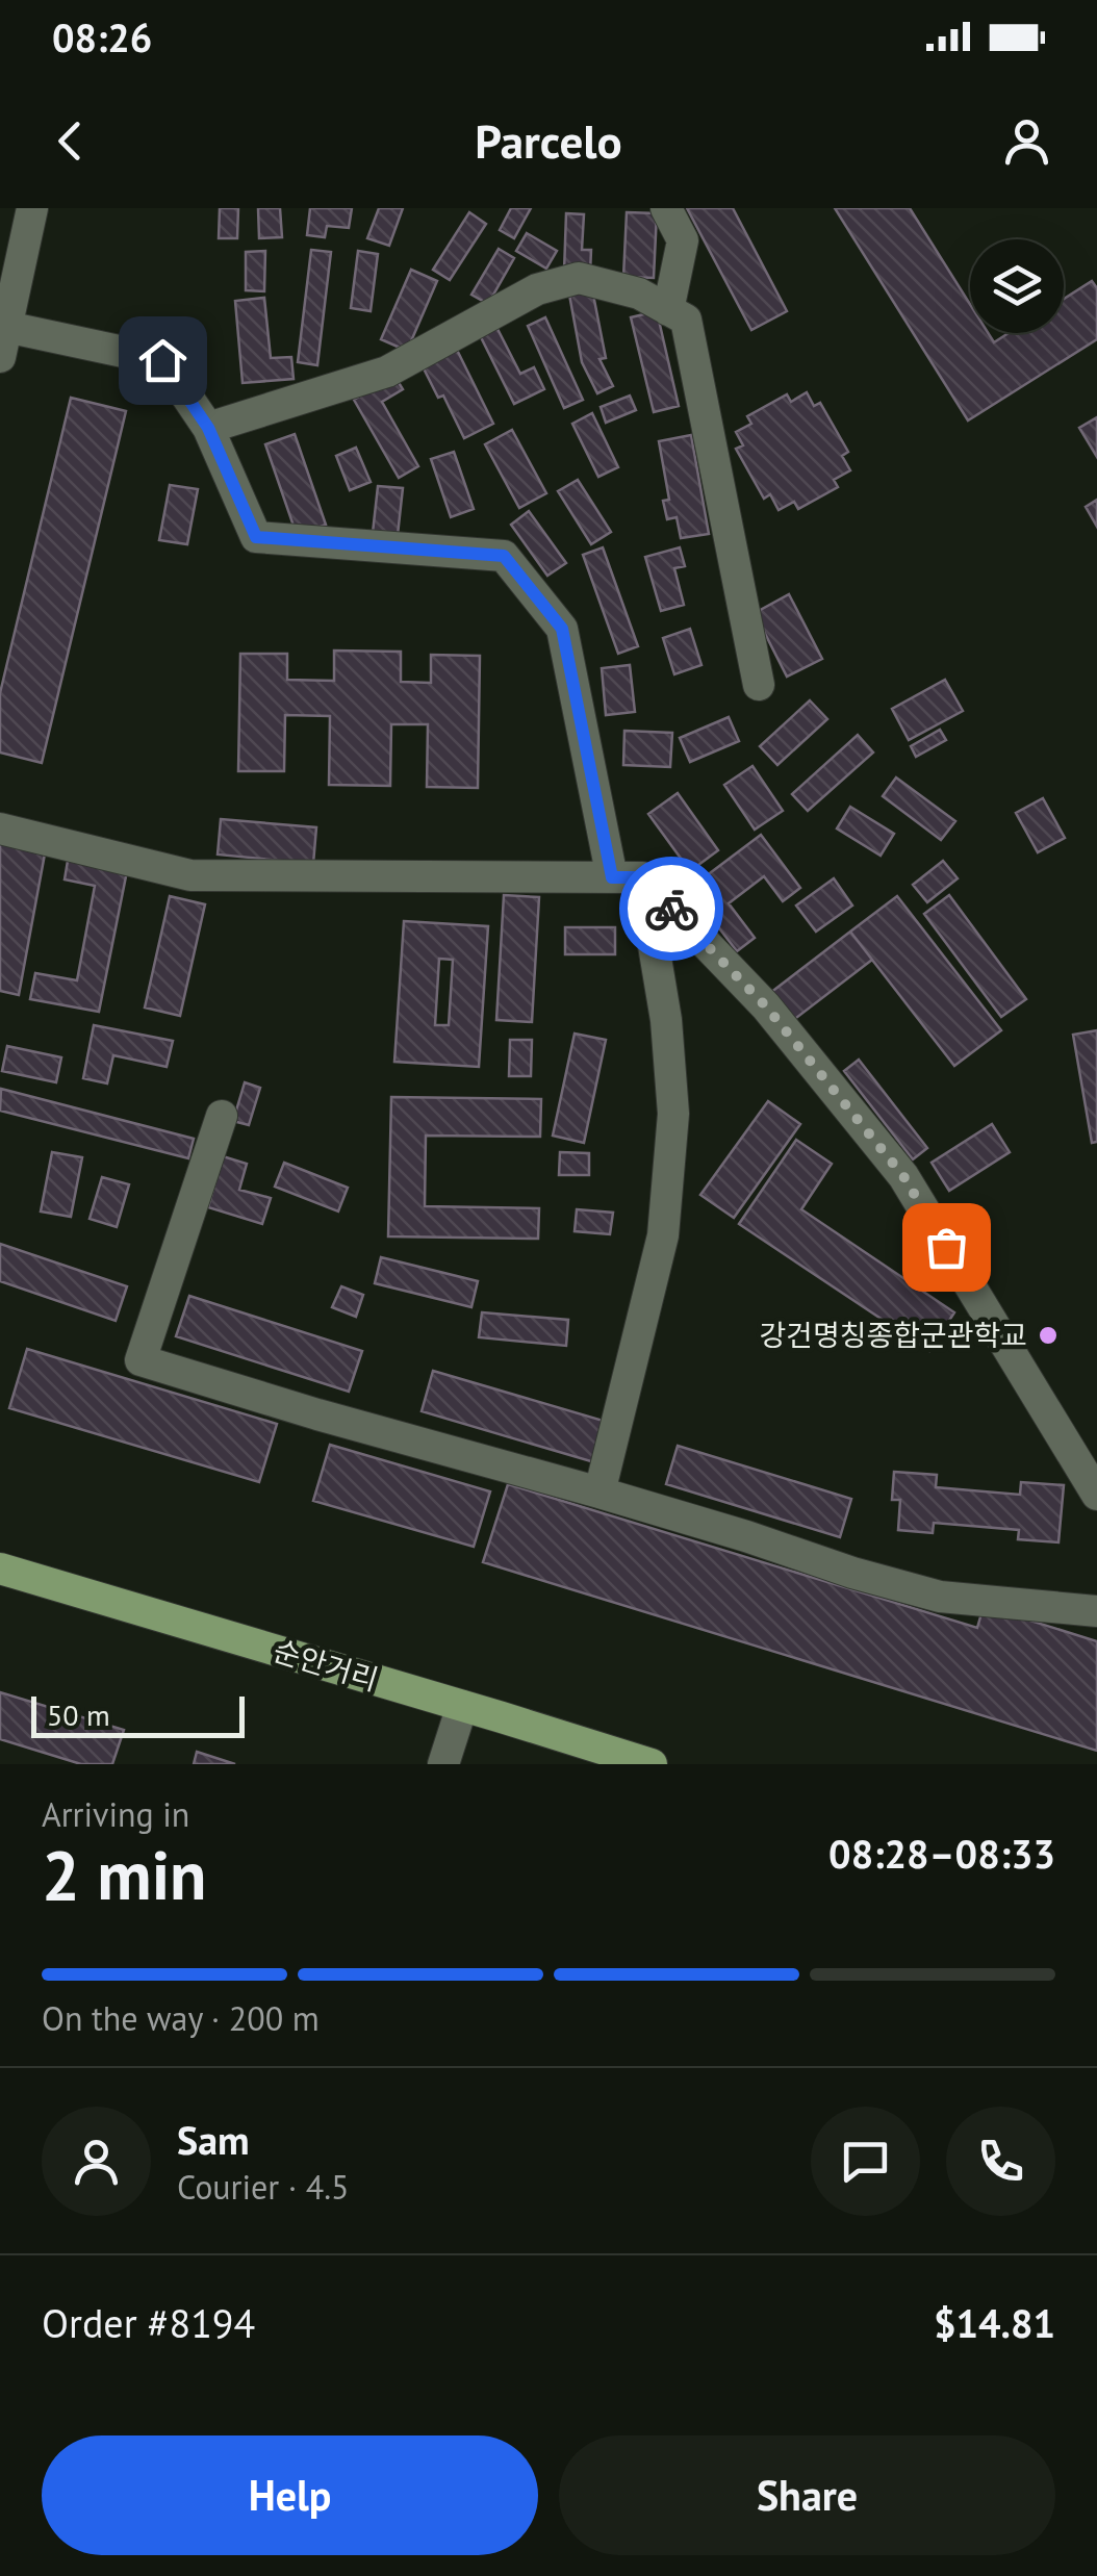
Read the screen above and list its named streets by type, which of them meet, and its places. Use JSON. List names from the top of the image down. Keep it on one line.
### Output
{"streets":{"main road":["순안거리"]},"places":["강건명칭종합군관학교"],"scale_bar":"50 m","page":{"status":"08:26","header":"Parcelo","scale":"50 m","heading":["2 min","Arriving in","08:28–08:33"],"panel":["Sam","Courier · 4.5","Order #8194","$14.81"],"bar":"On the way · 200 m","buttons":["Help","Share"]}}
